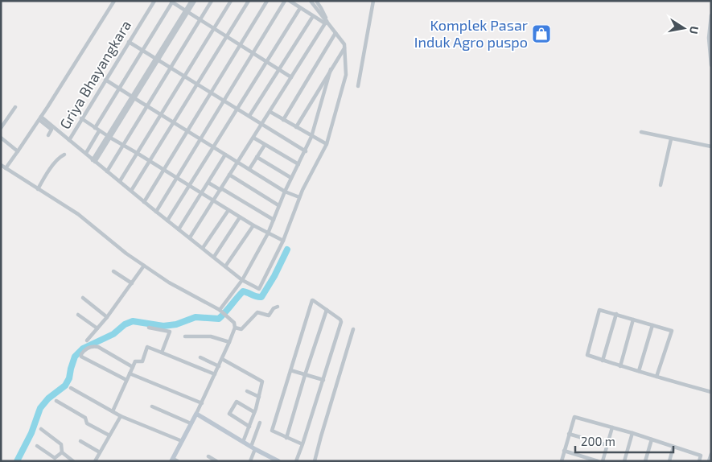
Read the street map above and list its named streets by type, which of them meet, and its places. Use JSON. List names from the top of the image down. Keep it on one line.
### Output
{"streets":{"street":["Griya Bhayangkara"]},"places":{"shop":["Komplek Pasar Induk Agro puspo"]},"scale_bar":"200 m","north":"right"}
